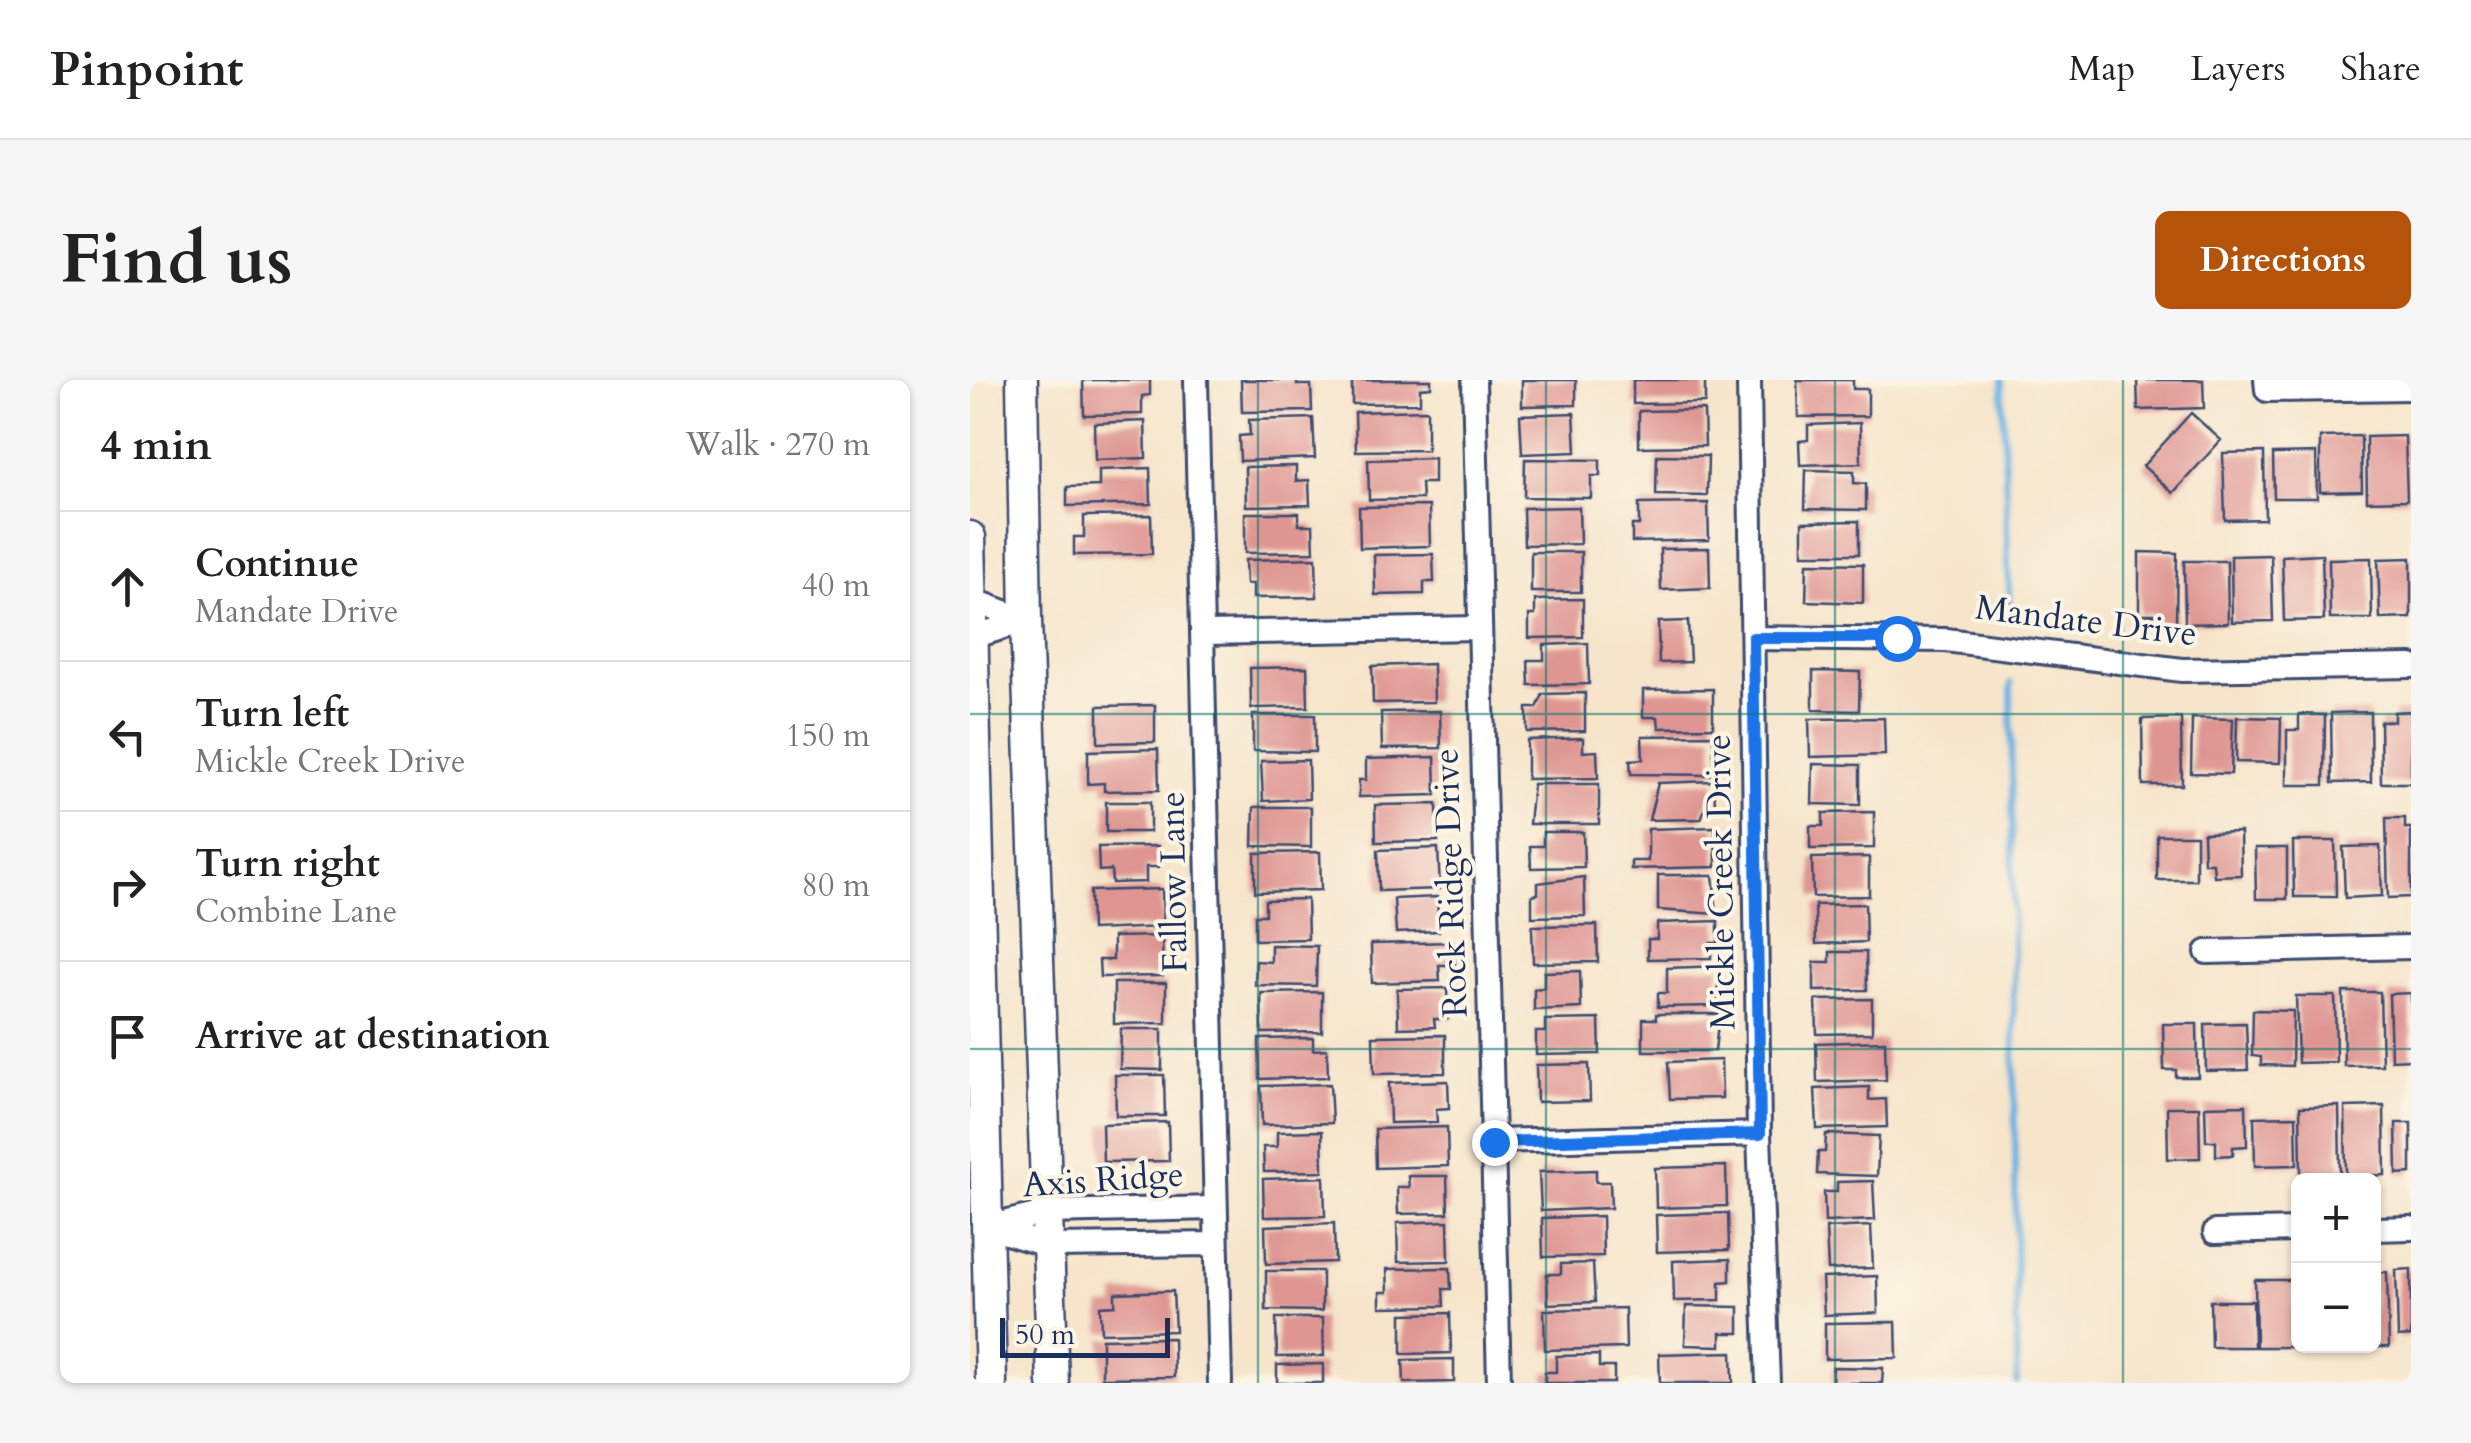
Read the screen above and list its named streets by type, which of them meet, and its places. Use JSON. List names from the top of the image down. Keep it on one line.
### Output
{"streets":{"street":["Mandate Drive","Fallow Lane","Mickle Creek Drive","Rock Ridge Drive","Axis Ridge"]},"crossings":[["Mandate Drive","Mickle Creek Drive"],["Fallow Lane","Axis Ridge"]],"scale_bar":"50 m","page":{"header":"Pinpoint","nav":["Map","Layers","Share"],"buttons":"Directions","title":"Find us","heading":["4 min","Walk · 270 m"],"list":[["Continue","Mandate Drive","40 m"],["Turn left","Mickle Creek Drive","150 m"],["Turn right","Combine Lane","80 m"],"Arrive at destination"],"map_buttons":["+","−"],"scale":"50 m"}}
